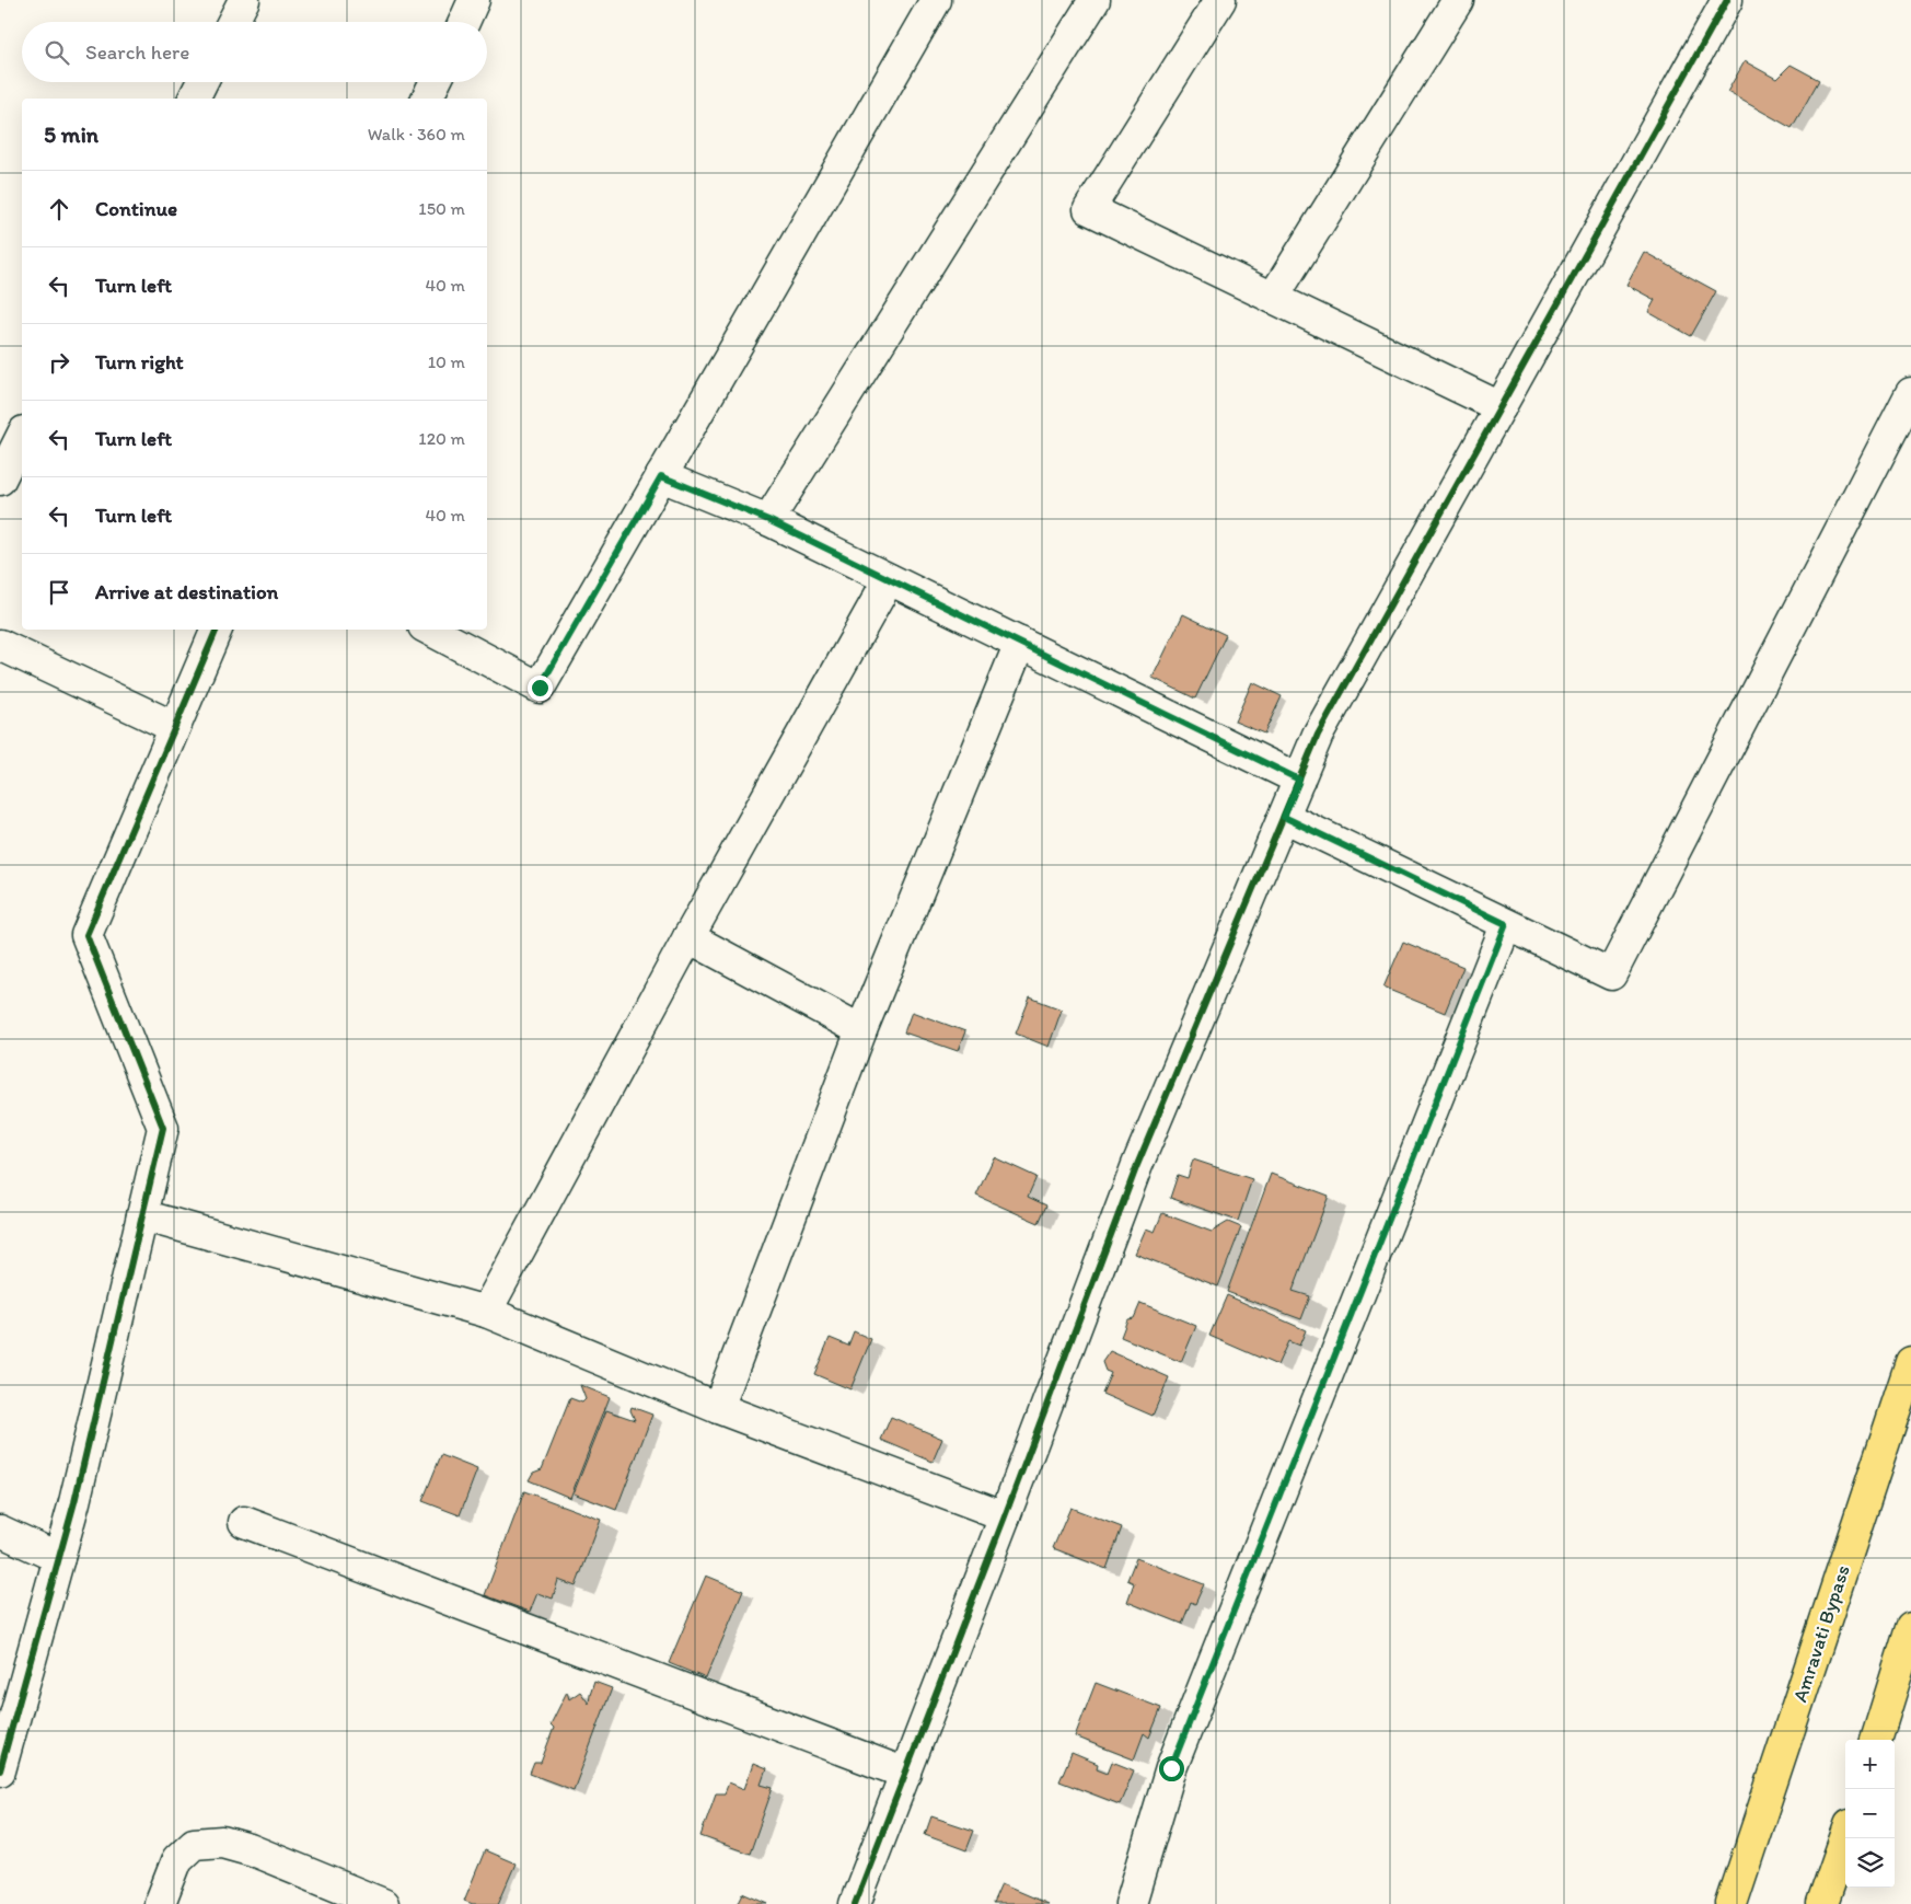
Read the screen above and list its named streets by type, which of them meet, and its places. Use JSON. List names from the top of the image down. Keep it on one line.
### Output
{"streets":{"highway":["Amravati Bypass"]},"page":{"search":"Search here","heading":["5 min","Walk · 360 m"],"list":[["Continue","150 m"],["Turn left","40 m"],["Turn right","10 m"],["Turn left","120 m"],["Turn left","40 m"],"Arrive at destination"],"map_buttons":["+","−"]}}
